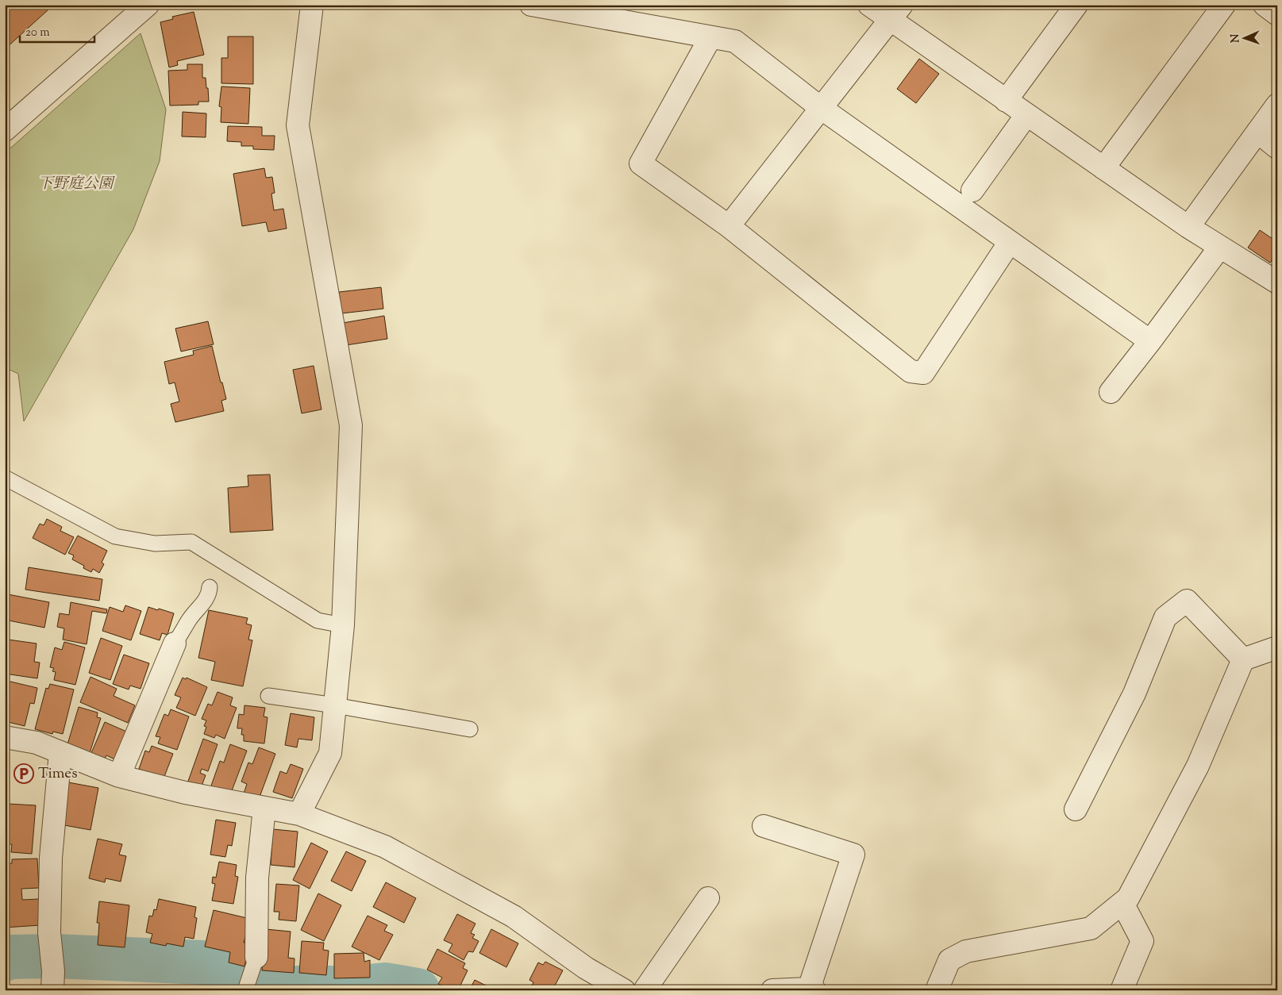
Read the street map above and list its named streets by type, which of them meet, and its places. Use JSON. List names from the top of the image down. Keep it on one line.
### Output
{"parks":["下野庭公園"],"places":{"parking":["Times"]},"scale_bar":"20 m","north":"left"}
